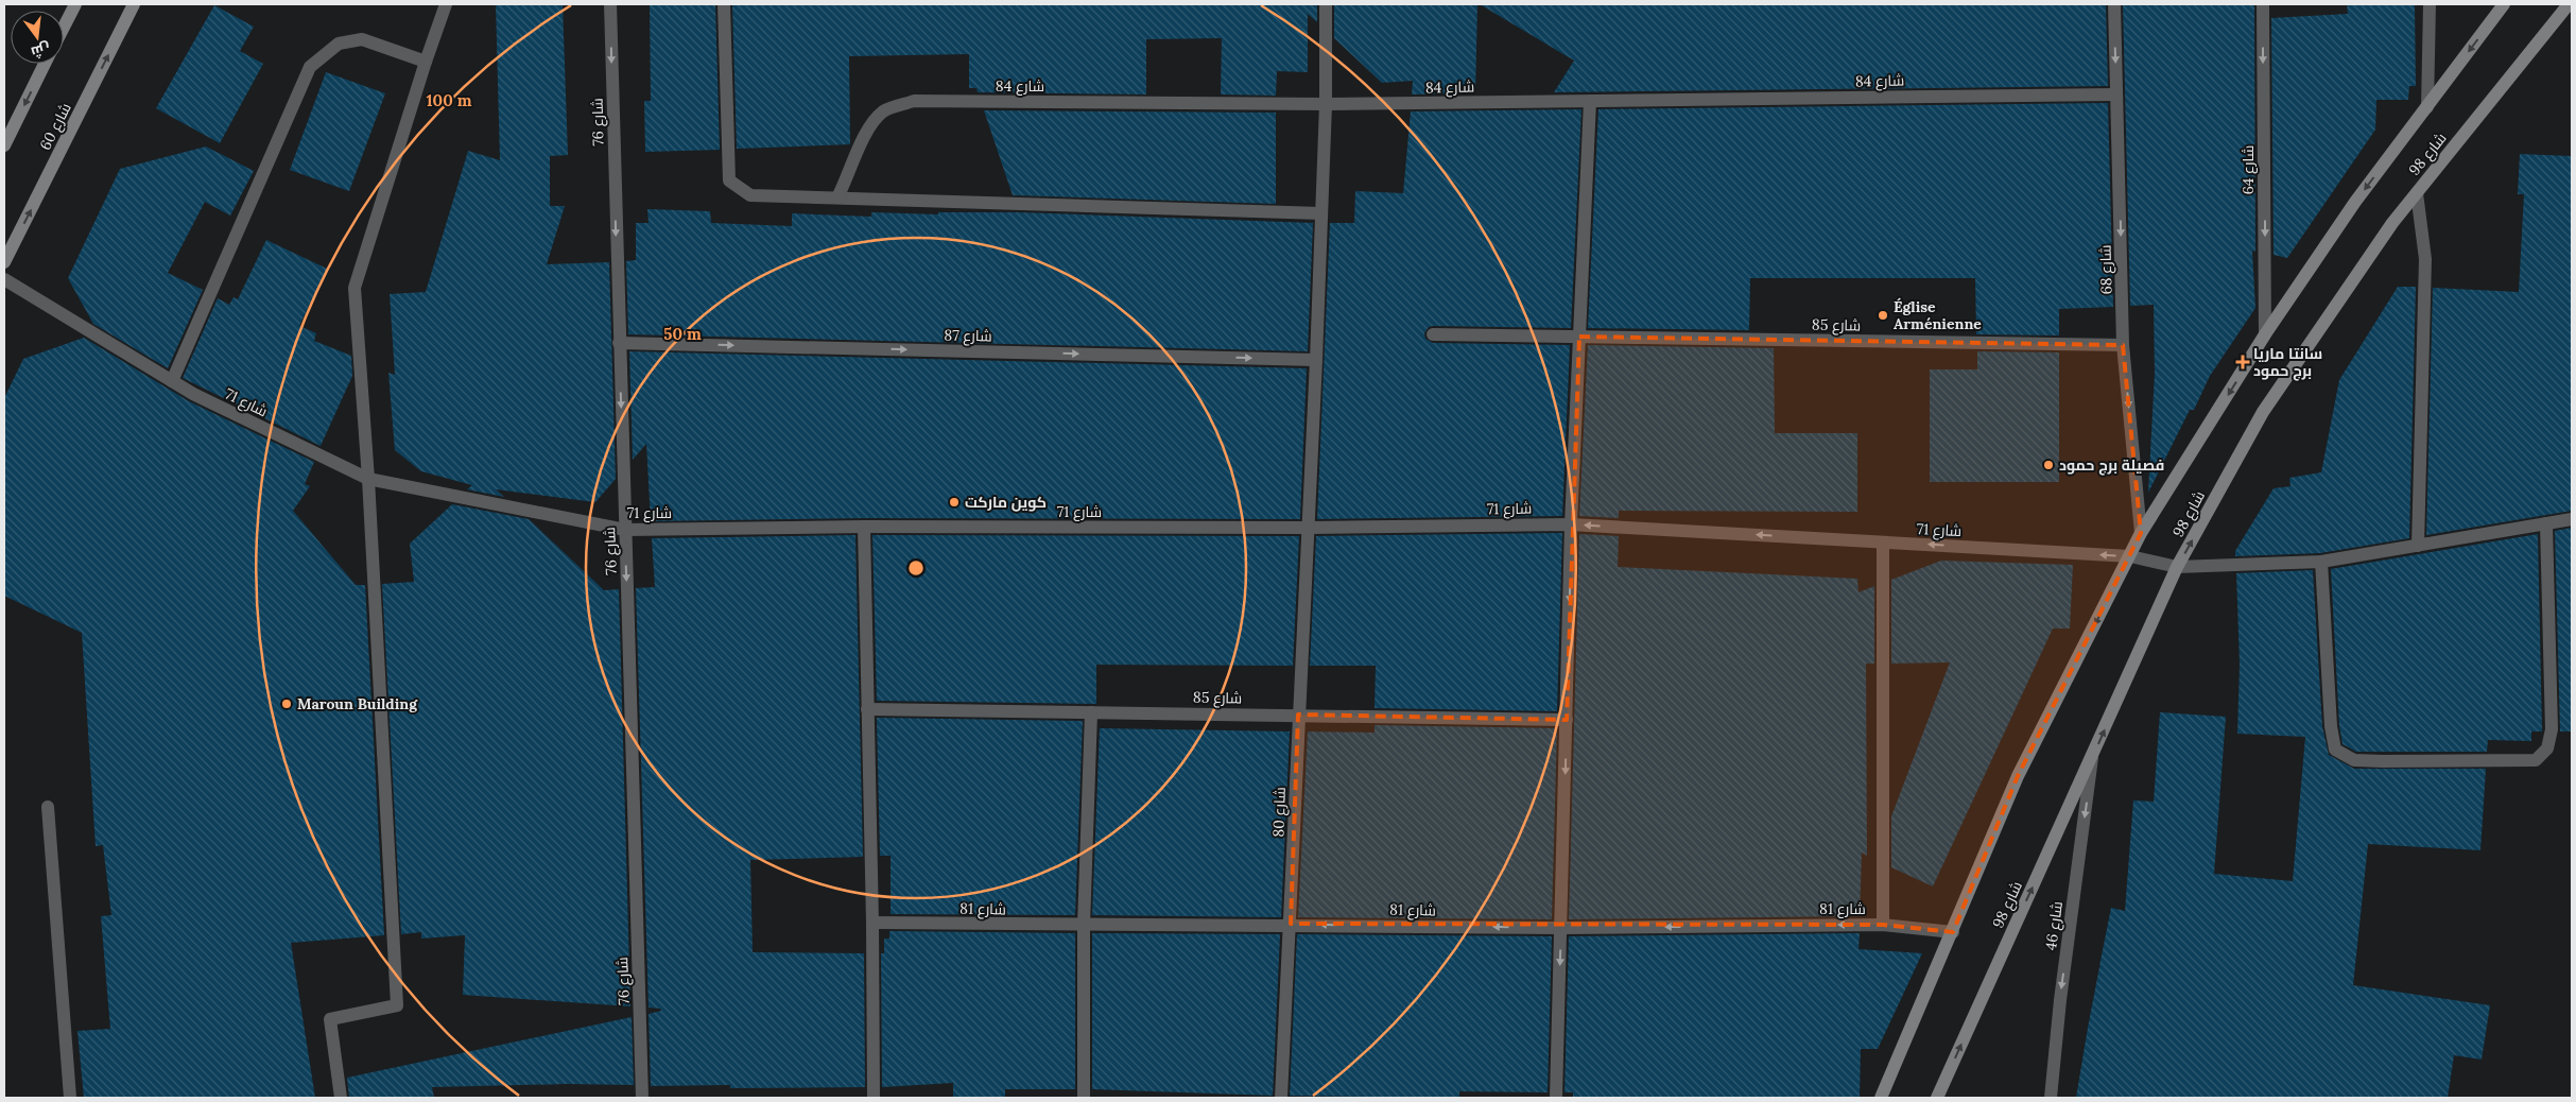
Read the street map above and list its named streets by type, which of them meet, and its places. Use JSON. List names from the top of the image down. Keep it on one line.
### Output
{"streets":{"street":["شارع 84","شارع 76","شارع 60","شارع 98","شارع 64","شارع 68","شارع 85","شارع 87","شارع 71","شارع 80","شارع 81","شارع 46"]},"crossings":[["شارع 84","شارع 68"],["شارع 84","شارع 80"],["شارع 76","شارع 87"],["شارع 76","شارع 71"],["شارع 98","شارع 64"],["شارع 98","شارع 68"],["شارع 98","شارع 71"],["شارع 98","شارع 81"],["شارع 98","شارع 46"],["شارع 68","شارع 85"],["شارع 85","شارع 80"],["شارع 87","شارع 80"],["شارع 71","شارع 80"],["شارع 80","شارع 81"]],"one_way":["شارع 76","شارع 64","شارع 68","شارع 87","شارع 81","شارع 46"],"places":{"other":["Église Arménienne","فصيلة برج حمود","كوين ماركت","Maroun Building"],"health":["سانتا ماريا برج حمود"]},"north":"bottom","rings":["100 m","50 m"]}
